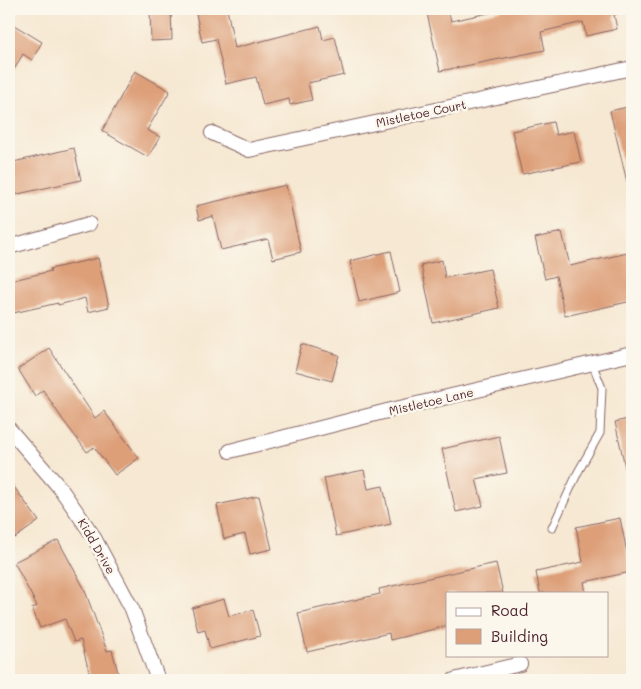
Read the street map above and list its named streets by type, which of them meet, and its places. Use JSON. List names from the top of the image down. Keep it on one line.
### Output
{"streets":{"street":["Mistletoe Court","Mistletoe Lane","Kidd Drive"]},"legend":["Road","Building"]}
